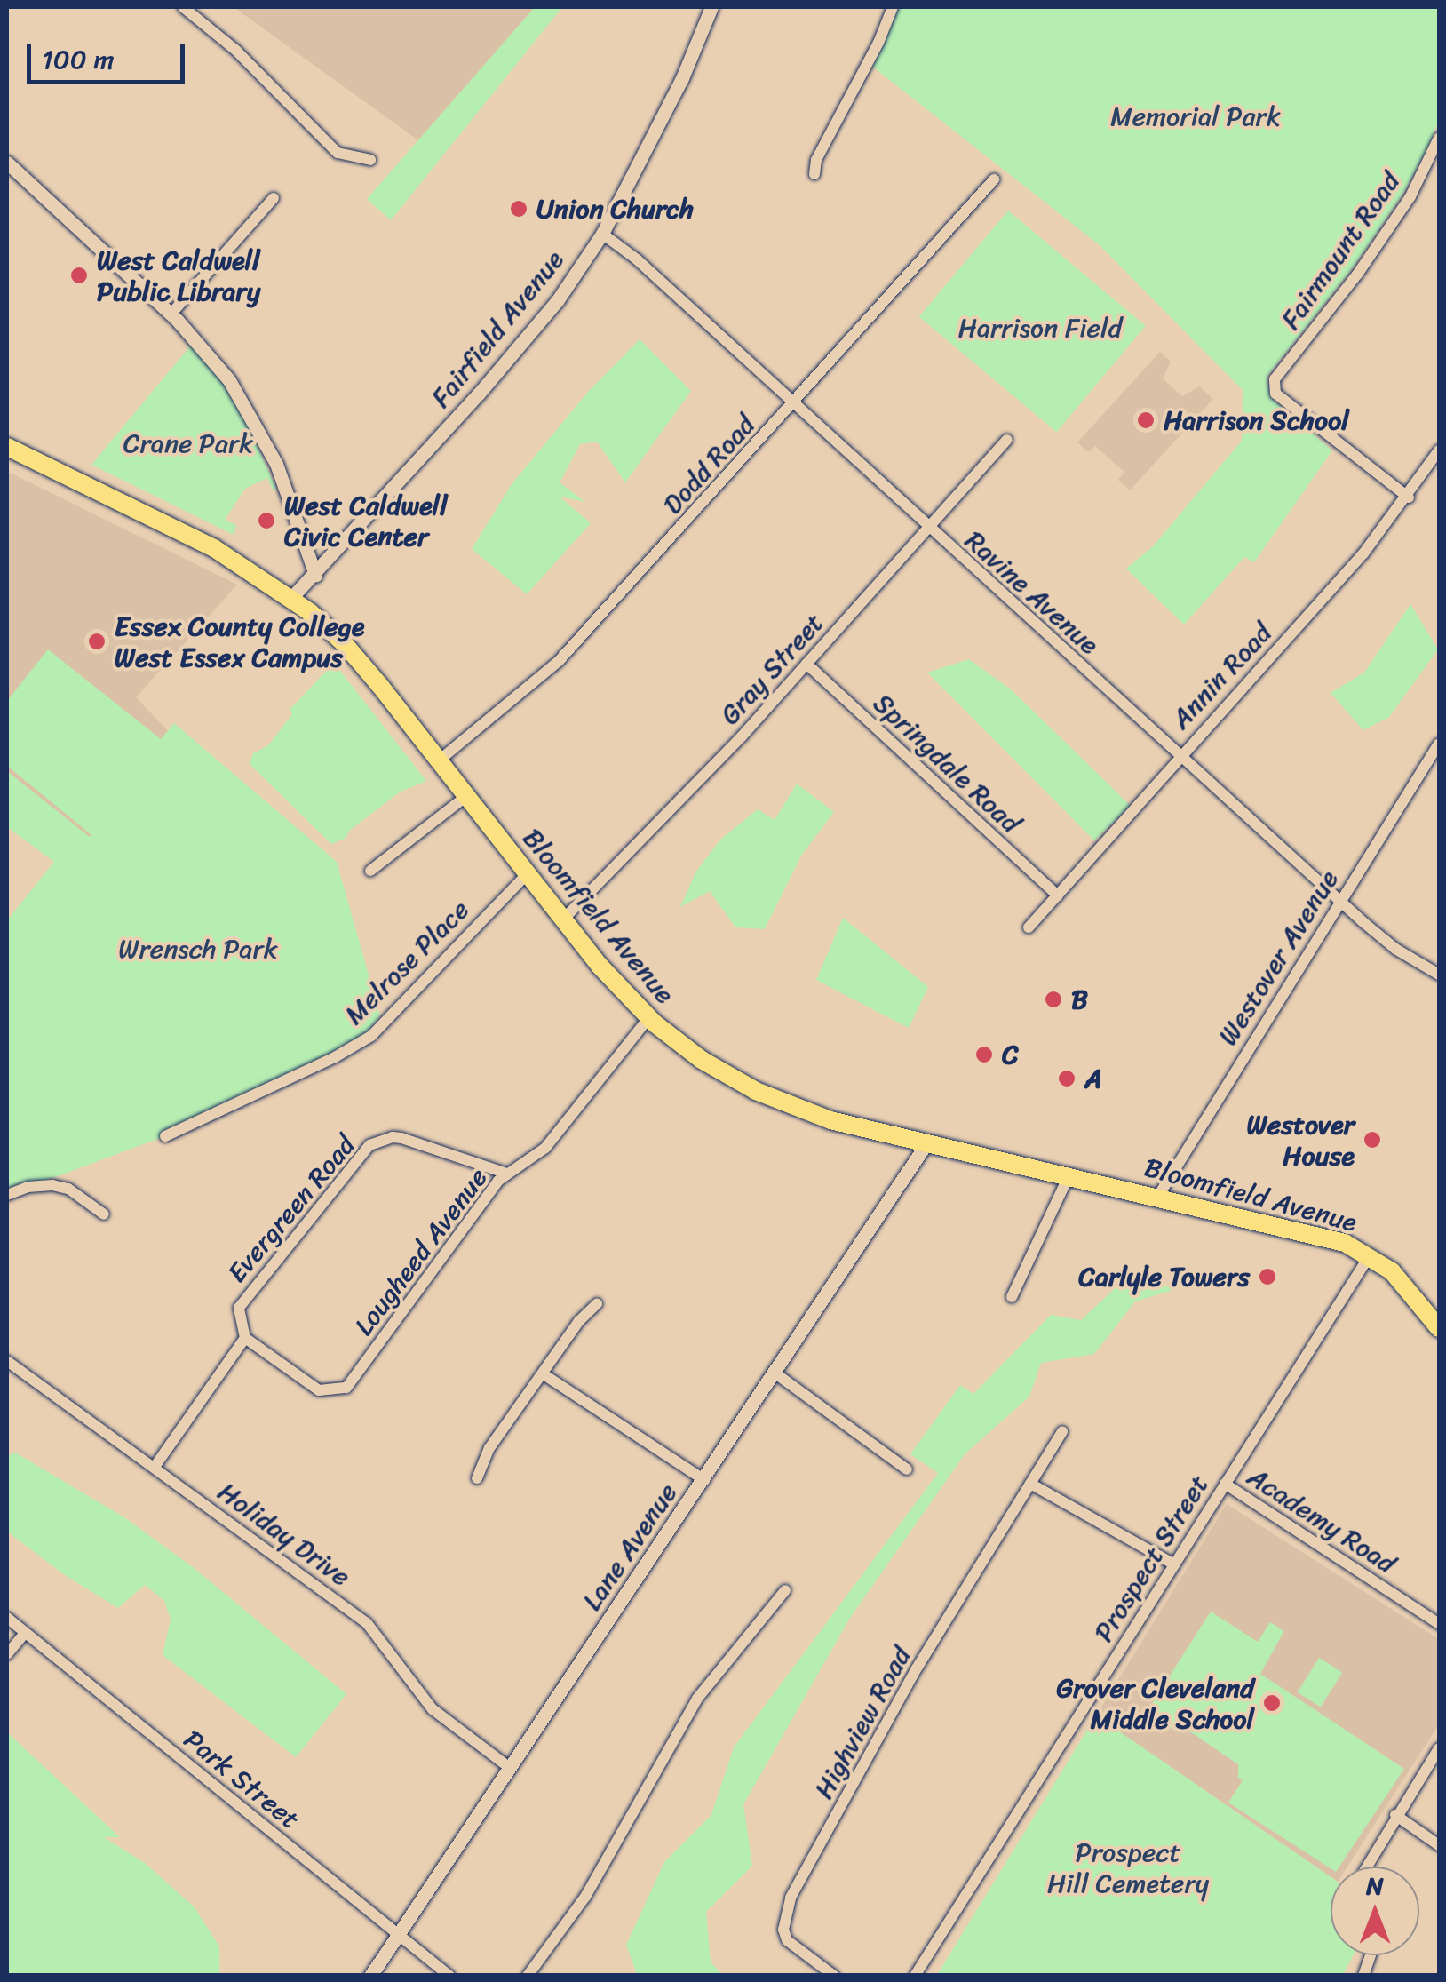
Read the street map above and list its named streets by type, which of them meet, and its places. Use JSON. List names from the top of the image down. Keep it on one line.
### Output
{"streets":{"main road":["Bloomfield Avenue"],"street":["Fairmount Road","Fairfield Avenue","Dodd Road","Ravine Avenue","Gray Street","Annin Road","Springdale Road","Westover Avenue","Melrose Place","Evergreen Road","Lougheed Avenue","Academy Road","Holiday Drive","Lane Avenue","Prospect Street","Highview Road","Park Street"]},"crossings":[["Fairmount Road","Annin Road"],["Fairfield Avenue","Ravine Avenue"],["Fairfield Avenue","Bloomfield Avenue"],["Dodd Road","Ravine Avenue"],["Dodd Road","Bloomfield Avenue"],["Ravine Avenue","Gray Street"],["Ravine Avenue","Annin Road"],["Ravine Avenue","Westover Avenue"],["Gray Street","Springdale Road"],["Gray Street","Bloomfield Avenue"],["Annin Road","Springdale Road"],["Bloomfield Avenue","Westover Avenue"],["Bloomfield Avenue","Melrose Place"],["Bloomfield Avenue","Lougheed Avenue"],["Bloomfield Avenue","Lane Avenue"],["Bloomfield Avenue","Prospect Street"],["Evergreen Road","Lougheed Avenue"],["Academy Road","Prospect Street"],["Holiday Drive","Lane Avenue"],["Lane Avenue","Park Street"]],"parks":["Memorial Park","Harrison Field","Crane Park","Wrensch Park","Prospect Hill Cemetery"],"places":["Union Church","West Caldwell Public Library","Harrison School","West Caldwell Civic Center","Essex County College West Essex Campus","B","C","A","Westover House","Carlyle Towers","Grover Cleveland Middle School"],"scale_bar":"100 m","north":"top"}
